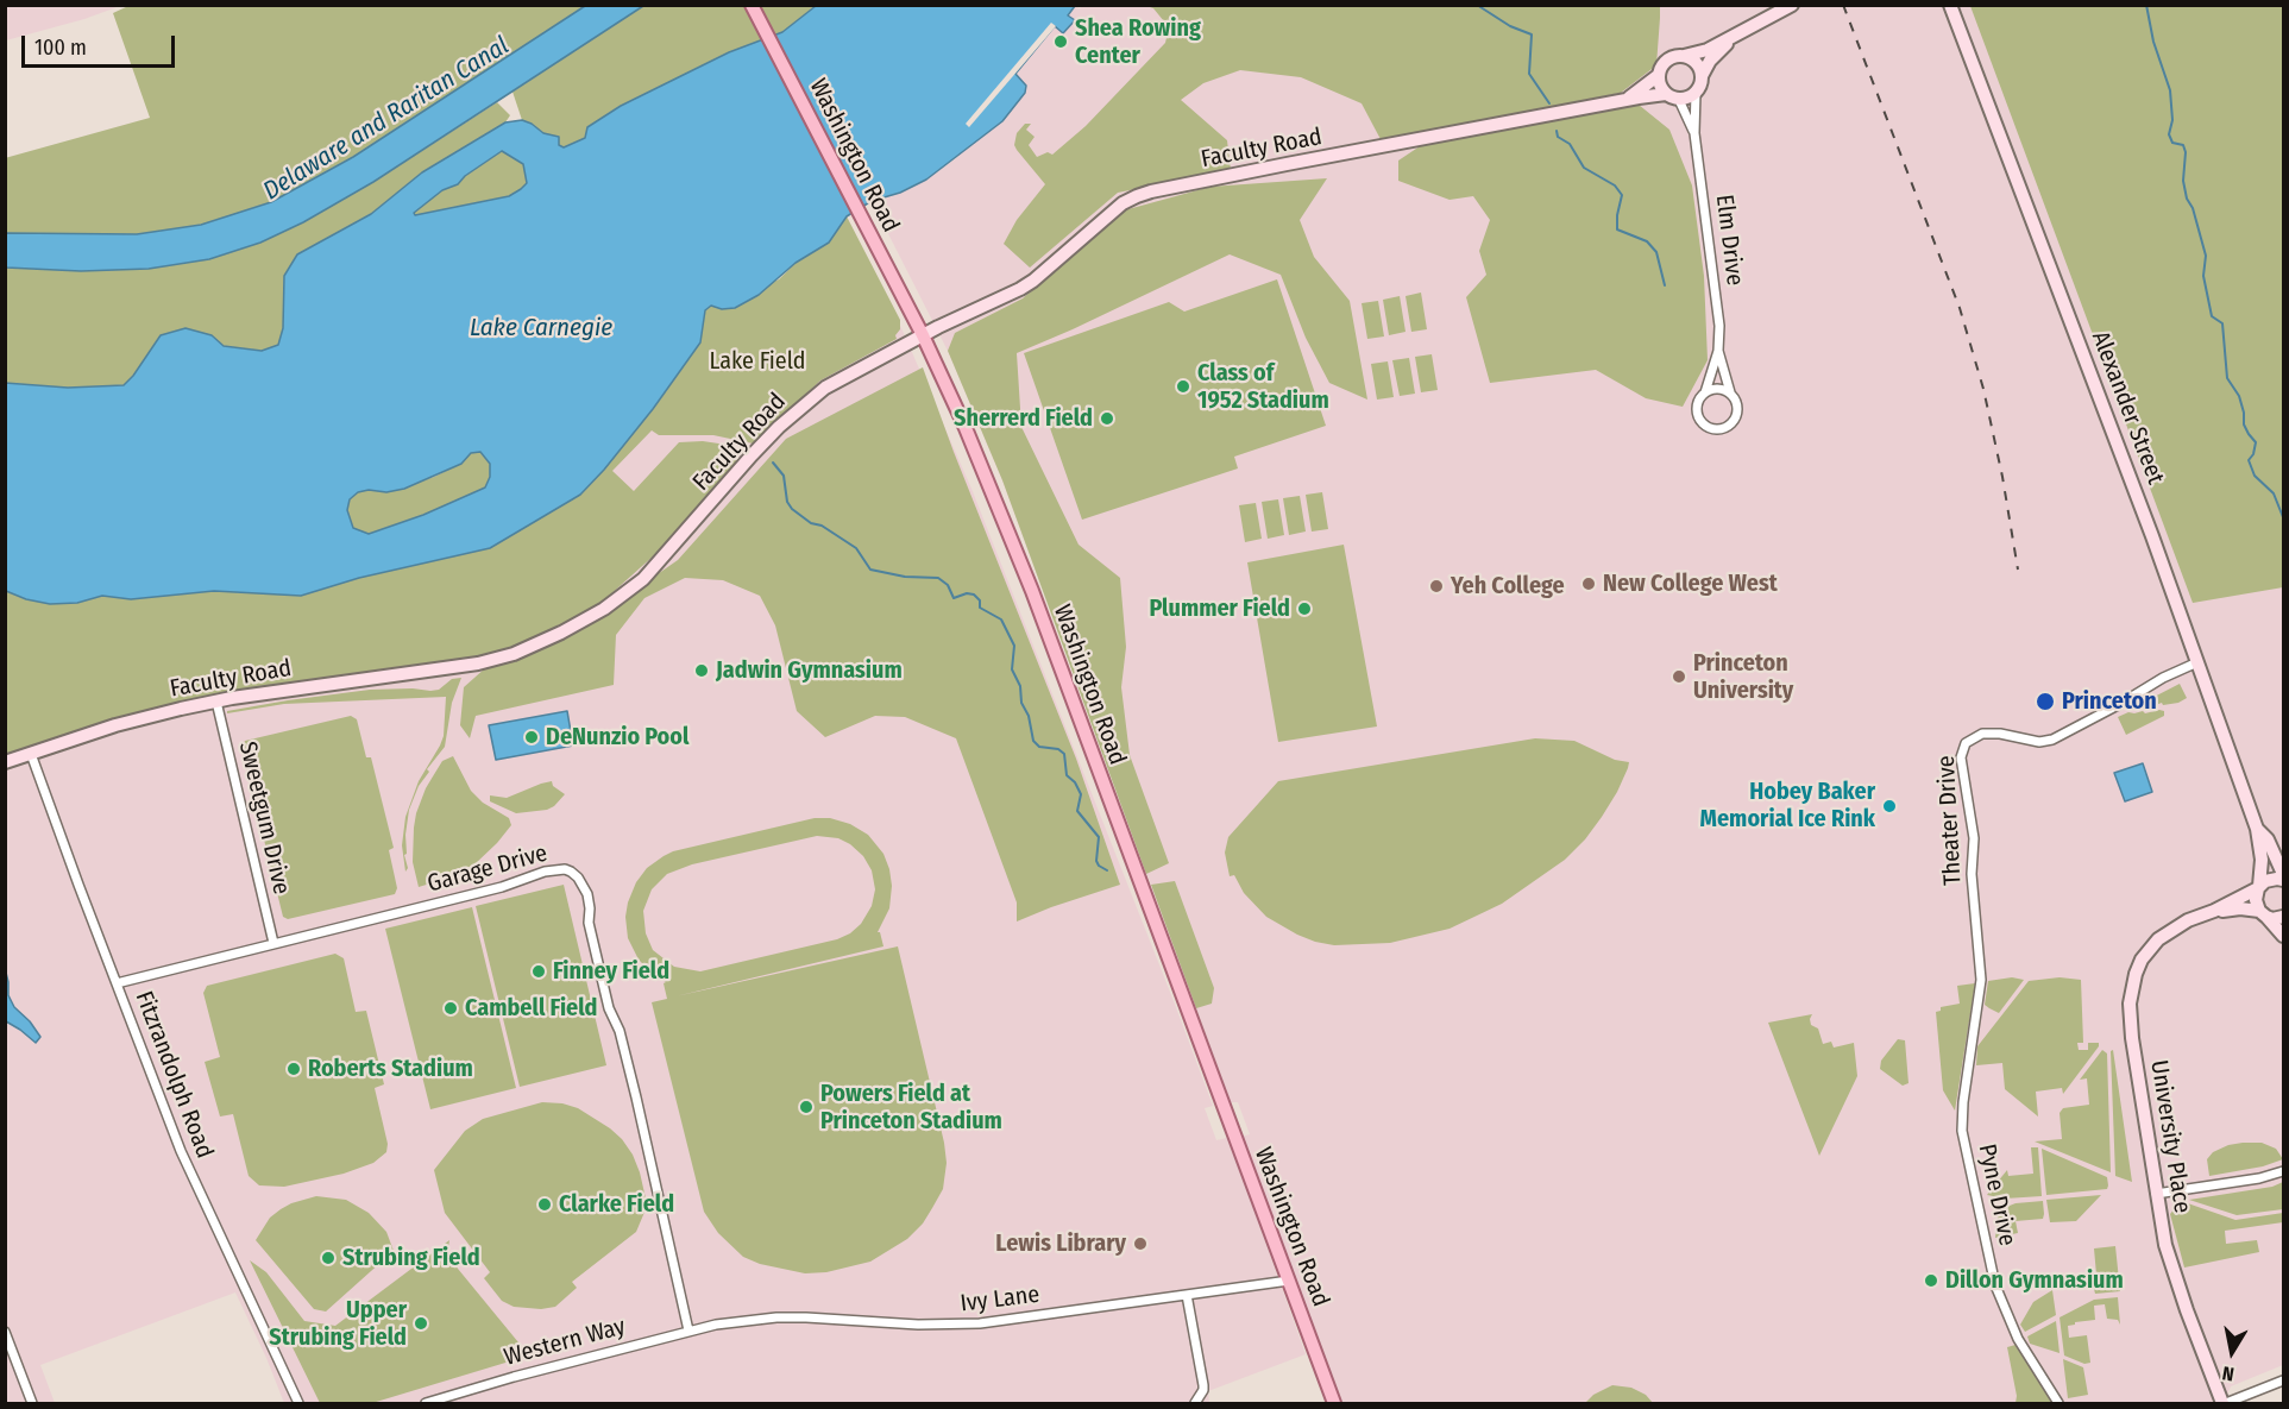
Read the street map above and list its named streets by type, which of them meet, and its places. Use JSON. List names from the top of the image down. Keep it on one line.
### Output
{"streets":{"main road":["Washington Road"],"street":["Faculty Road","Elm Drive","Alexander Street","Sweetgum Drive","Theater Drive","Garage Drive","Fitzrandolph Road","University Place","Pyne Drive","Ivy Lane","Western Way"]},"crossings":[["Faculty Road","Washington Road"],["Faculty Road","Elm Drive"],["Faculty Road","Sweetgum Drive"],["Faculty Road","Fitzrandolph Road"],["Washington Road","Ivy Lane"],["Alexander Street","Theater Drive"],["Alexander Street","University Place"],["Sweetgum Drive","Garage Drive"],["Theater Drive","Pyne Drive"],["Garage Drive","Fitzrandolph Road"],["Garage Drive","Western Way"],["Ivy Lane","Western Way"]],"water":["Delaware and Raritan Canal","Lake Carnegie"],"parks":["Lake Field"],"places":["Shea Rowing Center","Class of 1952 Stadium","Sherrerd Field","New College West","Yeh College","Plummer Field","Jadwin Gymnasium","Princeton University","Princeton","DeNunzio Pool","Hobey Baker Memorial Ice Rink","Finney Field","Cambell Field","Roberts Stadium","Powers Field at Princeton Stadium","Clarke Field","Lewis Library","Strubing Field","Dillon Gymnasium","Upper Strubing Field"],"scale_bar":"100 m","north":"bottom"}
